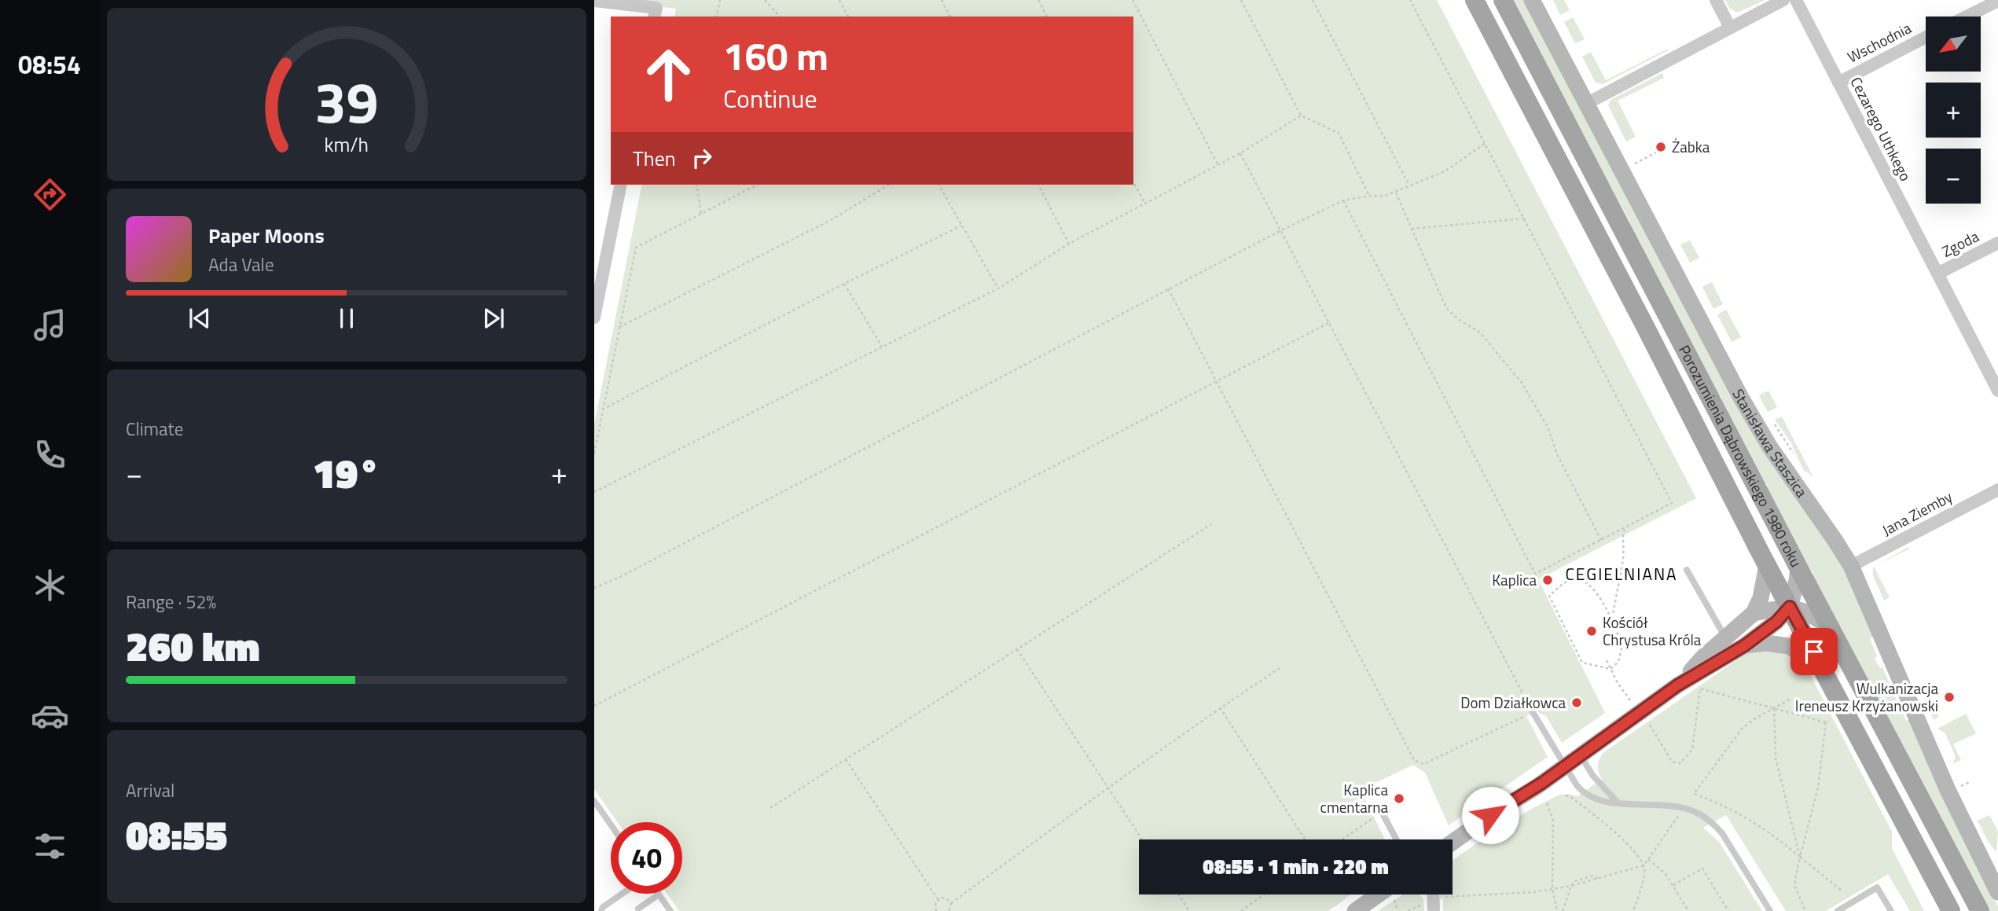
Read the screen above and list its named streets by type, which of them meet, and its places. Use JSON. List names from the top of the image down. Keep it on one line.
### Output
{"streets":{"main road":["Porozumienia Dąbrowskiego 1980 roku"],"street":["Wschodnia","Cezarego Uthkego","Zgoda","Stanisława Staszica","Jana Ziemby"]},"crossings":[["Wschodnia","Cezarego Uthkego"],["Cezarego Uthkego","Zgoda"],["Stanisława Staszica","Jana Ziemby"]],"districts":["CEGIELNIANA"],"places":["Żabka","Kaplica","Kościół Chrystusa Króla","Wulkanizacja Ireneusz Krzyżanowski","Dom Działkowca","Kaplica cmentarna"],"north":"bottom left","page":{"tabs":"08:54","map_buttons":["+","−"],"turn":["160 m","Continue"],"then":"Then","song":["Paper Moons","Ada Vale"],"tile":["Climate",["Range · 52%","260 km"],["Arrival","08:55"]],"heat":["−","19°","+"],"limit":"40","trip":"08:55 · 1 min · 220 m","gauge":["39","km/h"]}}
